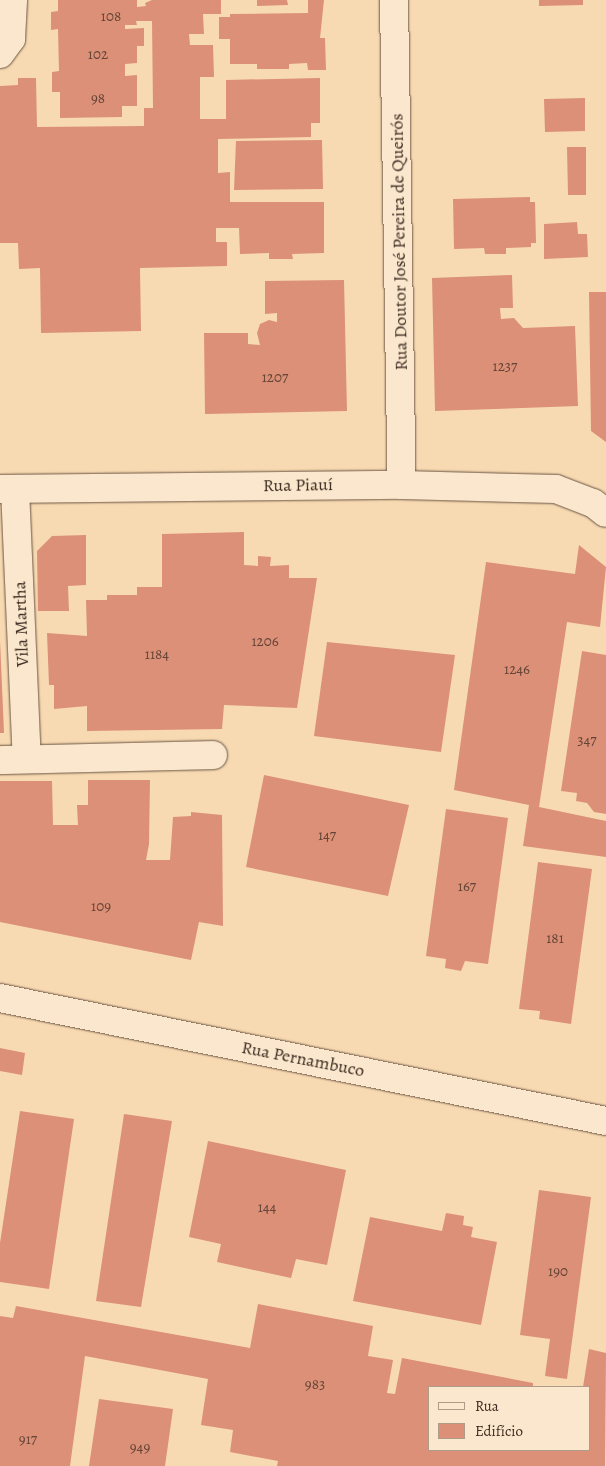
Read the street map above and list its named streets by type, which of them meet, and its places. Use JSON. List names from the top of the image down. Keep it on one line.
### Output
{"streets":{"street":["Rua Doutor José Pereira de Queirós","Rua Piauí","Vila Martha","Rua Pernambuco"]},"crossings":[["Rua Doutor José Pereira de Queirós","Rua Piauí"],["Rua Piauí","Vila Martha"]],"house_numbers":["108","102","98","1237","1207","1206","1184","1246","347","147","167","109","181","144","190","983","917","949"],"legend":["Rua","Edifício"]}
